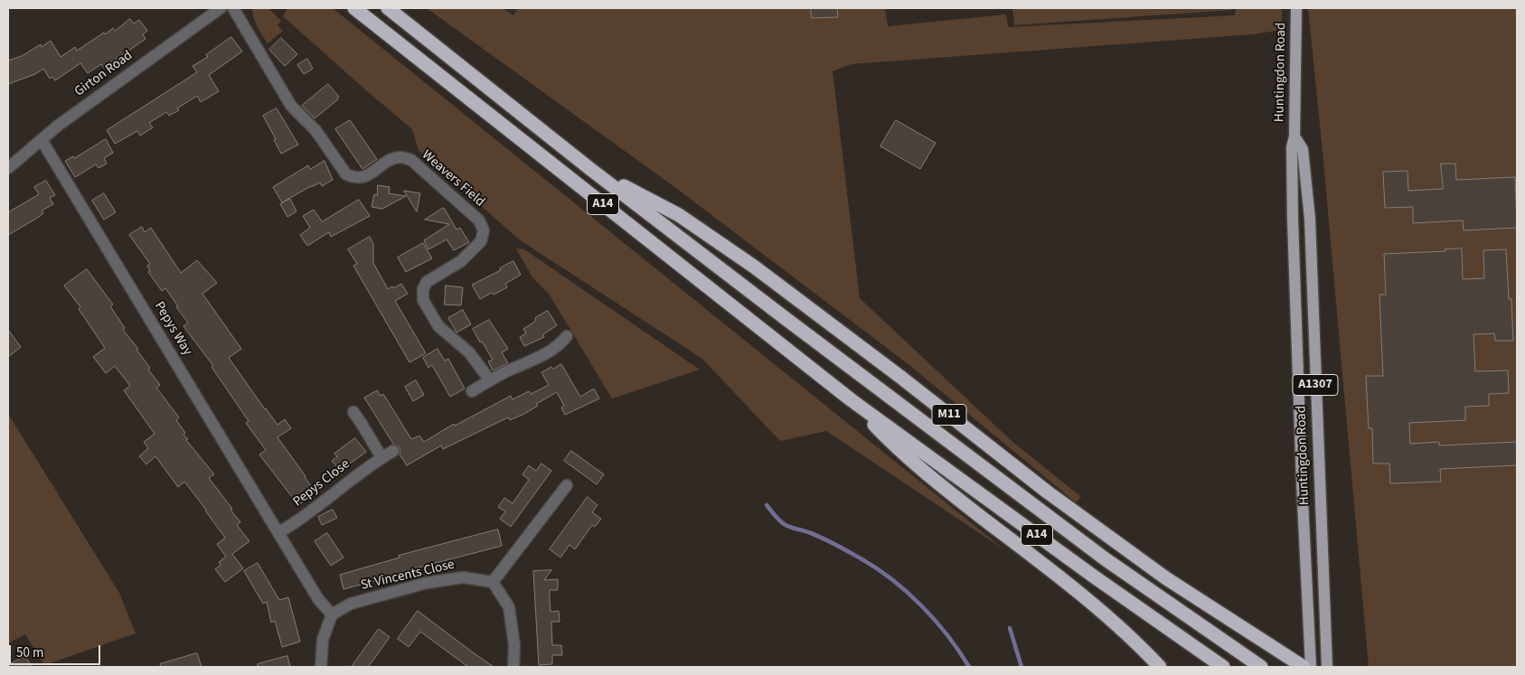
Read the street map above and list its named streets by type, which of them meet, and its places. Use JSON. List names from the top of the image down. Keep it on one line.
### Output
{"streets":{"highway":["A14","M11"],"main road":["Huntingdon Road","A1307"],"street":["Girton Road","Weavers Field","Pepys Way","Pepys Close","St Vincents Close"]},"crossings":[["Girton Road","Pepys Way"],["A14","M11"],["Pepys Way","Pepys Close"]],"scale_bar":"50 m"}
